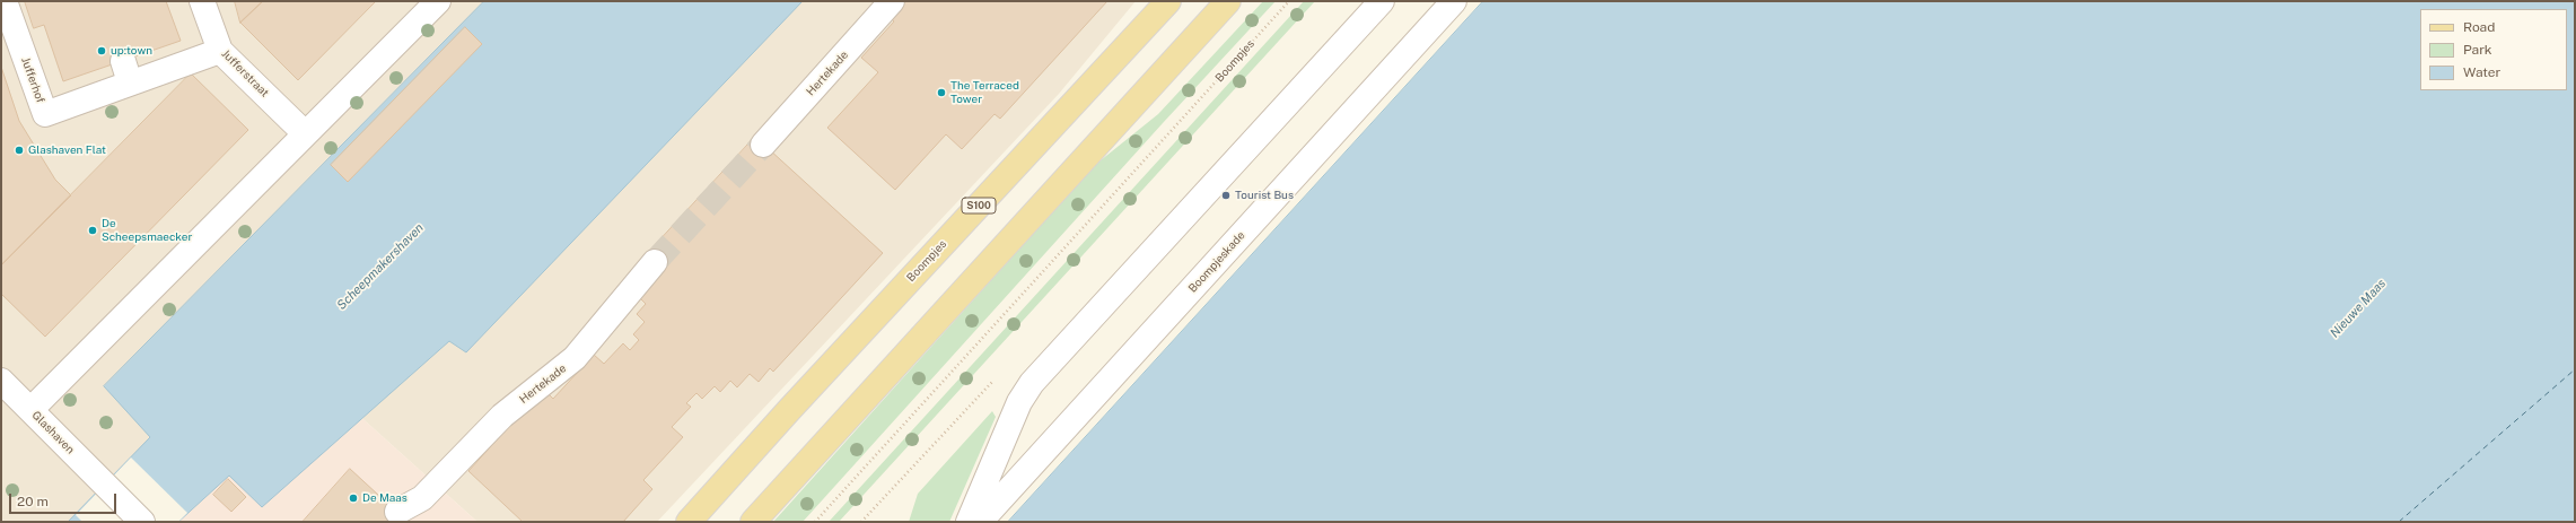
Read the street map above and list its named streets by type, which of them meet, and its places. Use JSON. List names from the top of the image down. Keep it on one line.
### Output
{"streets":{"main road":["Boompjes","S100"],"street":["Jufferstraat","Hertekade","Jufferhof","Boompjeskade","Glashaven"]},"crossings":[["Jufferstraat","Jufferhof"]],"water":["Scheepmakershaven","Nieuwe Maas"],"places":["up:town","The Terraced Tower","Glashaven Flat","Tourist Bus","De Scheepsmaecker","De Maas"],"legend":["Road","Park","Water"],"scale_bar":"20 m"}
